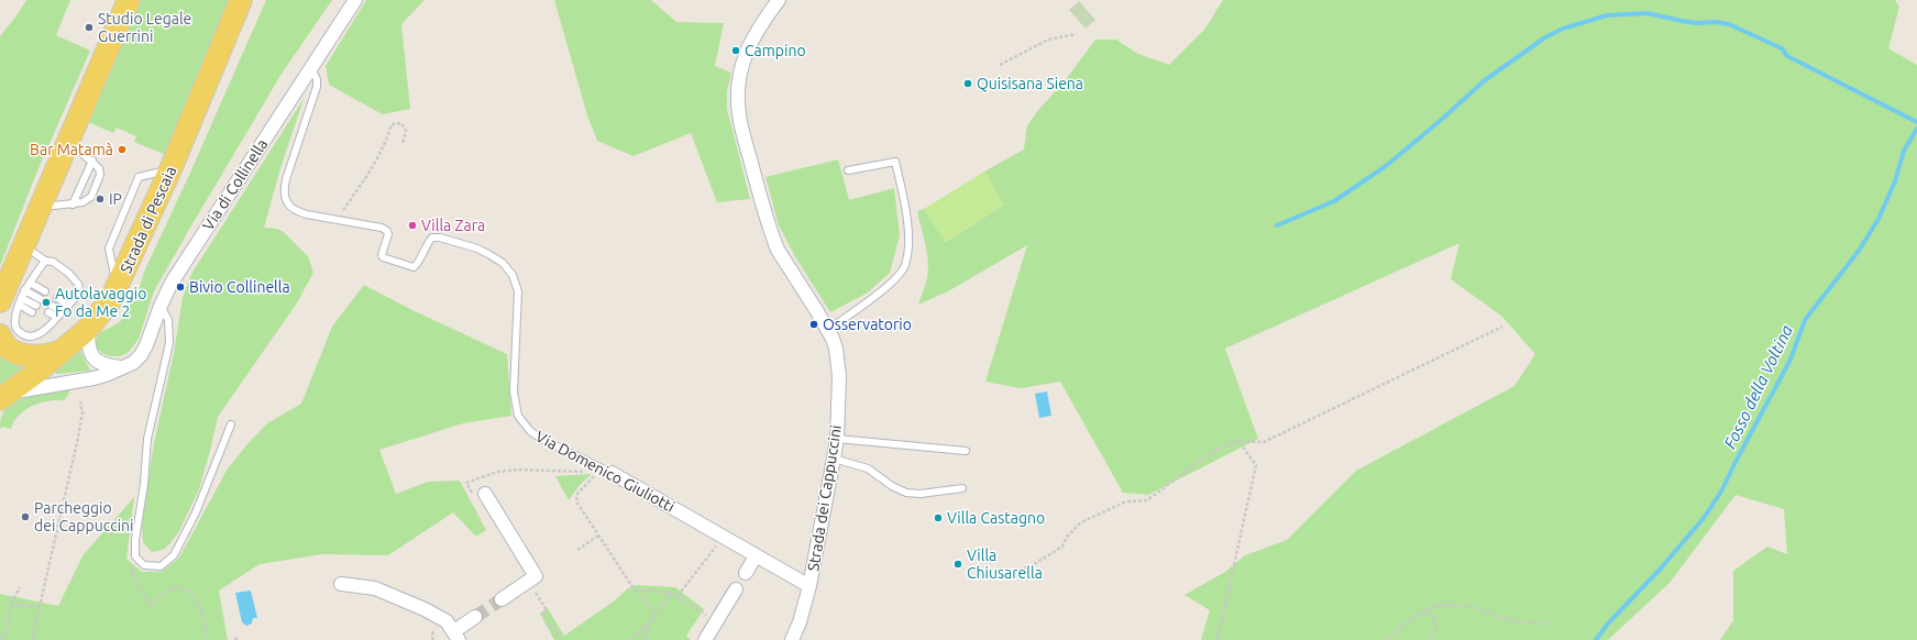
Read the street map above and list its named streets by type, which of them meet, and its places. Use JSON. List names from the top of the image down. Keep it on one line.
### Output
{"streets":{"main road":["Strada di Pescaia"],"street":["Via di Collinella","Via Domenico Giuliotti","Strada dei Cappuccini"]},"crossings":[["Via di Collinella","Strada di Pescaia"],["Via Domenico Giuliotti","Strada dei Cappuccini"]],"water":["Fosso della Voltina"],"places":["Studio Legale Guerrini","Campino","Quisisana Siena","Bar Matamà","IP","Villa Zara","Bivio Collinella","Autolavaggio Fo da Me 2","Osservatorio","Parcheggio dei Cappuccini","Villa Castagno","Villa Chiusarella"]}
